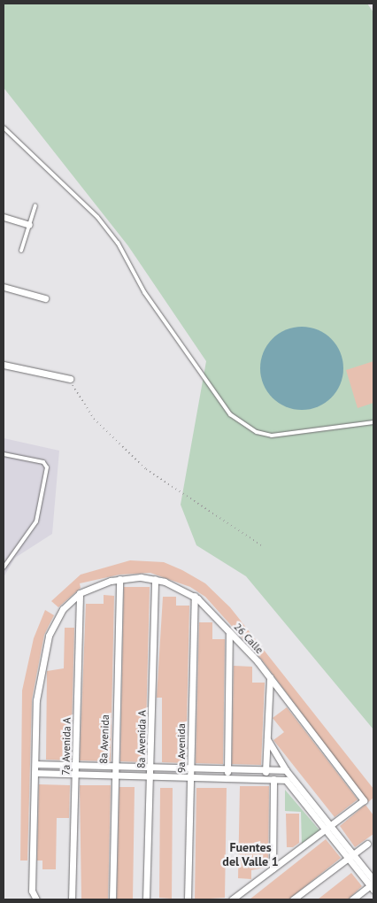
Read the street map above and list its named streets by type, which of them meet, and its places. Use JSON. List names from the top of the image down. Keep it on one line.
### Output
{"streets":{"street":["26 Calle","8a Avenida","8a Avenida A","7a Avenida A","9a Avenida"]},"crossings":[["26 Calle","8a Avenida"],["26 Calle","8a Avenida A"],["26 Calle","7a Avenida A"],["26 Calle","9a Avenida"]],"districts":["Fuentes del Valle 1"]}
